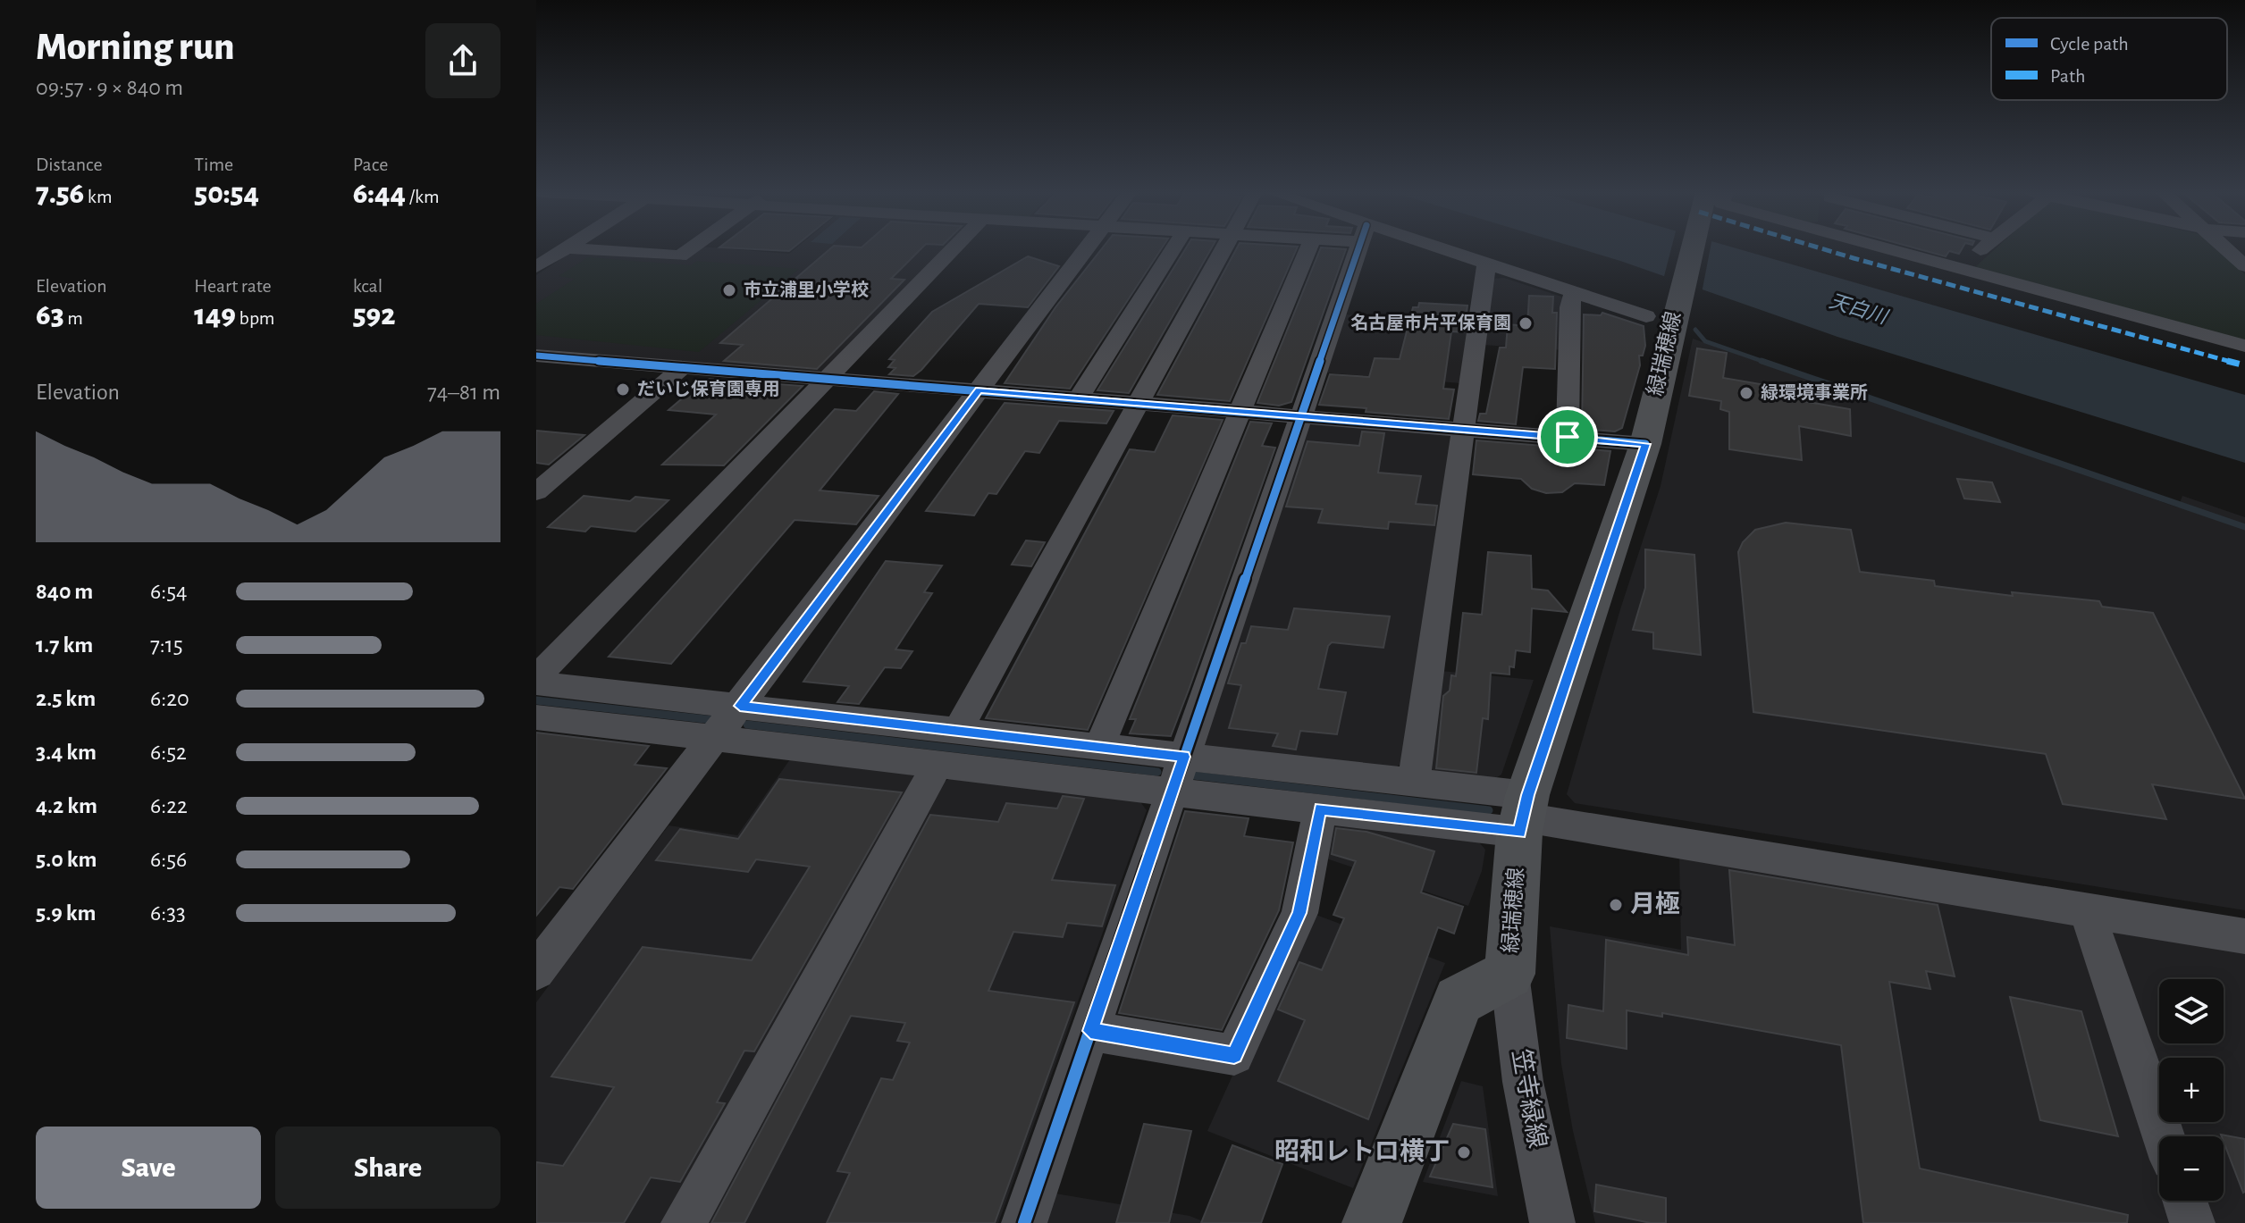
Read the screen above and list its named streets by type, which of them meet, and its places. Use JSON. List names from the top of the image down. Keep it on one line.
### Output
{"streets":{"main road":["緑瑞穂線"],"street":["笠寺緑線"]},"crossings":[["緑瑞穂線","笠寺緑線"]],"water":["天白川"],"places":["市立浦里小学校","名古屋市片平保育園","だいじ保育園専用","緑環境事業所","月極","昭和レトロ横丁"],"legend":["Cycle path","Path"],"page":{"heading":["Morning run","09:57 · 9 × 840 m"],"stats":[["Distance","7.56 km"],["Time","50:54"],["Pace","6:44 /km"],["Elevation","63 m"],["Heart rate","149 bpm"],["kcal","592"]],"chart":["Elevation","74–81 m"],"list":[{"name":"840 m","note":"6:54"},{"name":"1.7 km","note":"7:15"},{"name":"2.5 km","note":"6:20"},{"name":"3.4 km","note":"6:52"},{"name":"4.2 km","note":"6:22"},{"name":"5.0 km","note":"6:56"},{"name":"5.9 km","note":"6:33"}],"map_buttons":["+","−"],"buttons":["Save","Share"]}}
